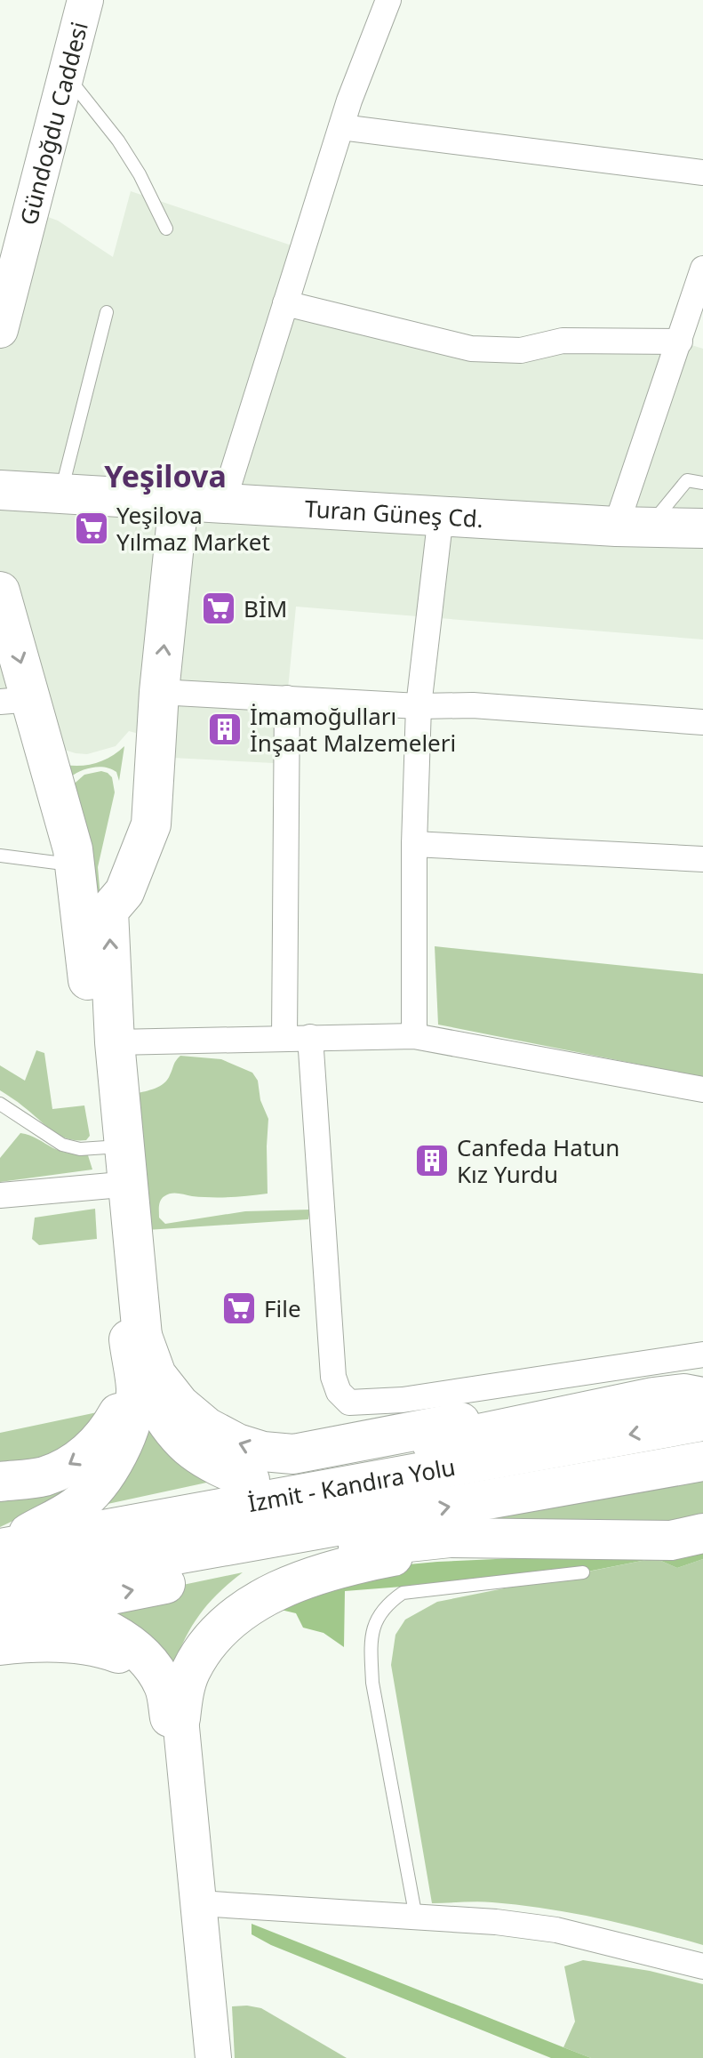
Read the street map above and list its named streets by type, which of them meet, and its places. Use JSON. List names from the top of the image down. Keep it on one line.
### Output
{"streets":{"main road":["Gündoğdu Caddesi","Turan Güneş Cd.","İzmit - Kandıra Yolu"]},"districts":["Yeşilova"],"places":{"supermarket":["Yeşilova Yılmaz Market","BİM","File"],"building":["İmamoğulları İnşaat Malzemeleri","Canfeda Hatun Kız Yurdu"]}}
